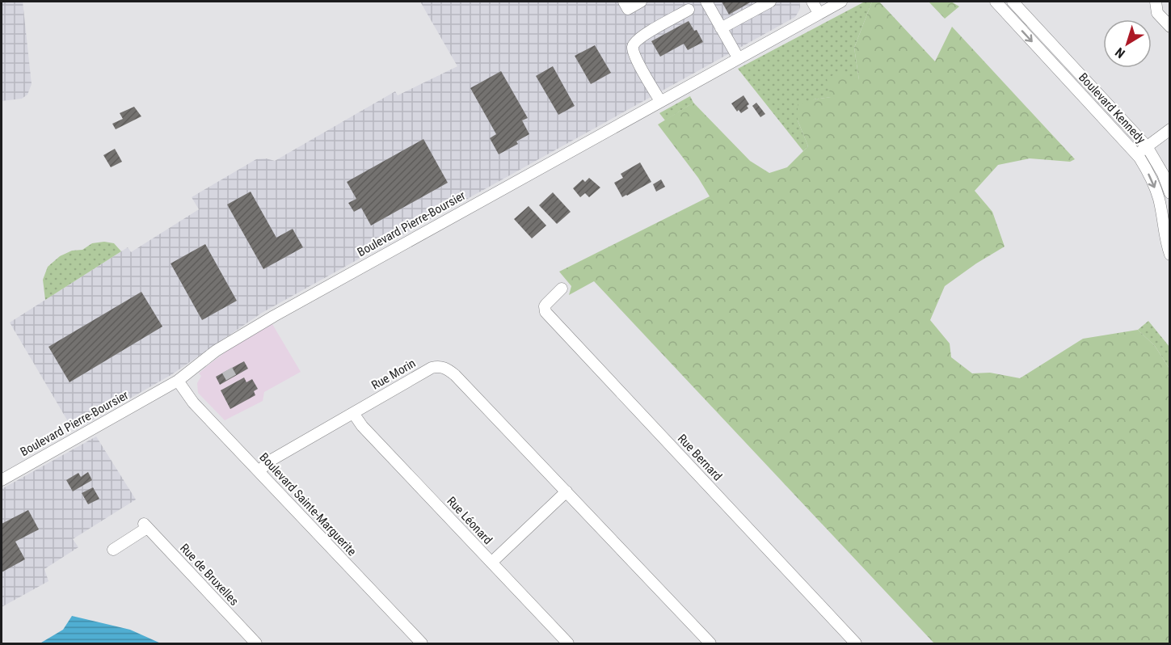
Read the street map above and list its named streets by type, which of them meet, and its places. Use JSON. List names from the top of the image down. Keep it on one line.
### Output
{"streets":{"street":["Boulevard Kennedy","Boulevard Pierre-Boursier","Rue Morin","Rue Bernard","Boulevard Sainte-Marguerite","Rue Léonard","Rue de Bruxelles"]},"crossings":[["Boulevard Pierre-Boursier","Boulevard Sainte-Marguerite"],["Rue Morin","Boulevard Sainte-Marguerite"],["Rue Morin","Rue Léonard"]],"north":"bottom left"}
